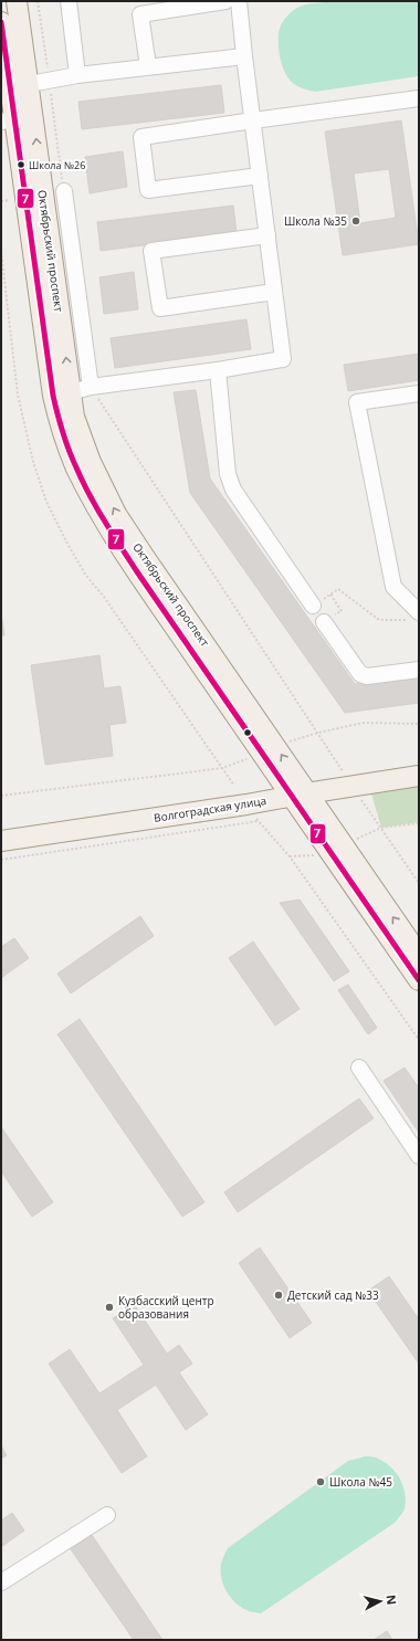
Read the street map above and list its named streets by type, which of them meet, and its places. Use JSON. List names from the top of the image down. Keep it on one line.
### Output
{"streets":{"main road":["Октябрьский проспект","Волгоградская улица"]},"crossings":[["Октябрьский проспект","Волгоградская улица"]],"places":["Школа №26","Школа №35","Детский сад №33","Кузбасский центр образования","Школа №45"],"lines":["transit line 7"],"north":"right"}
